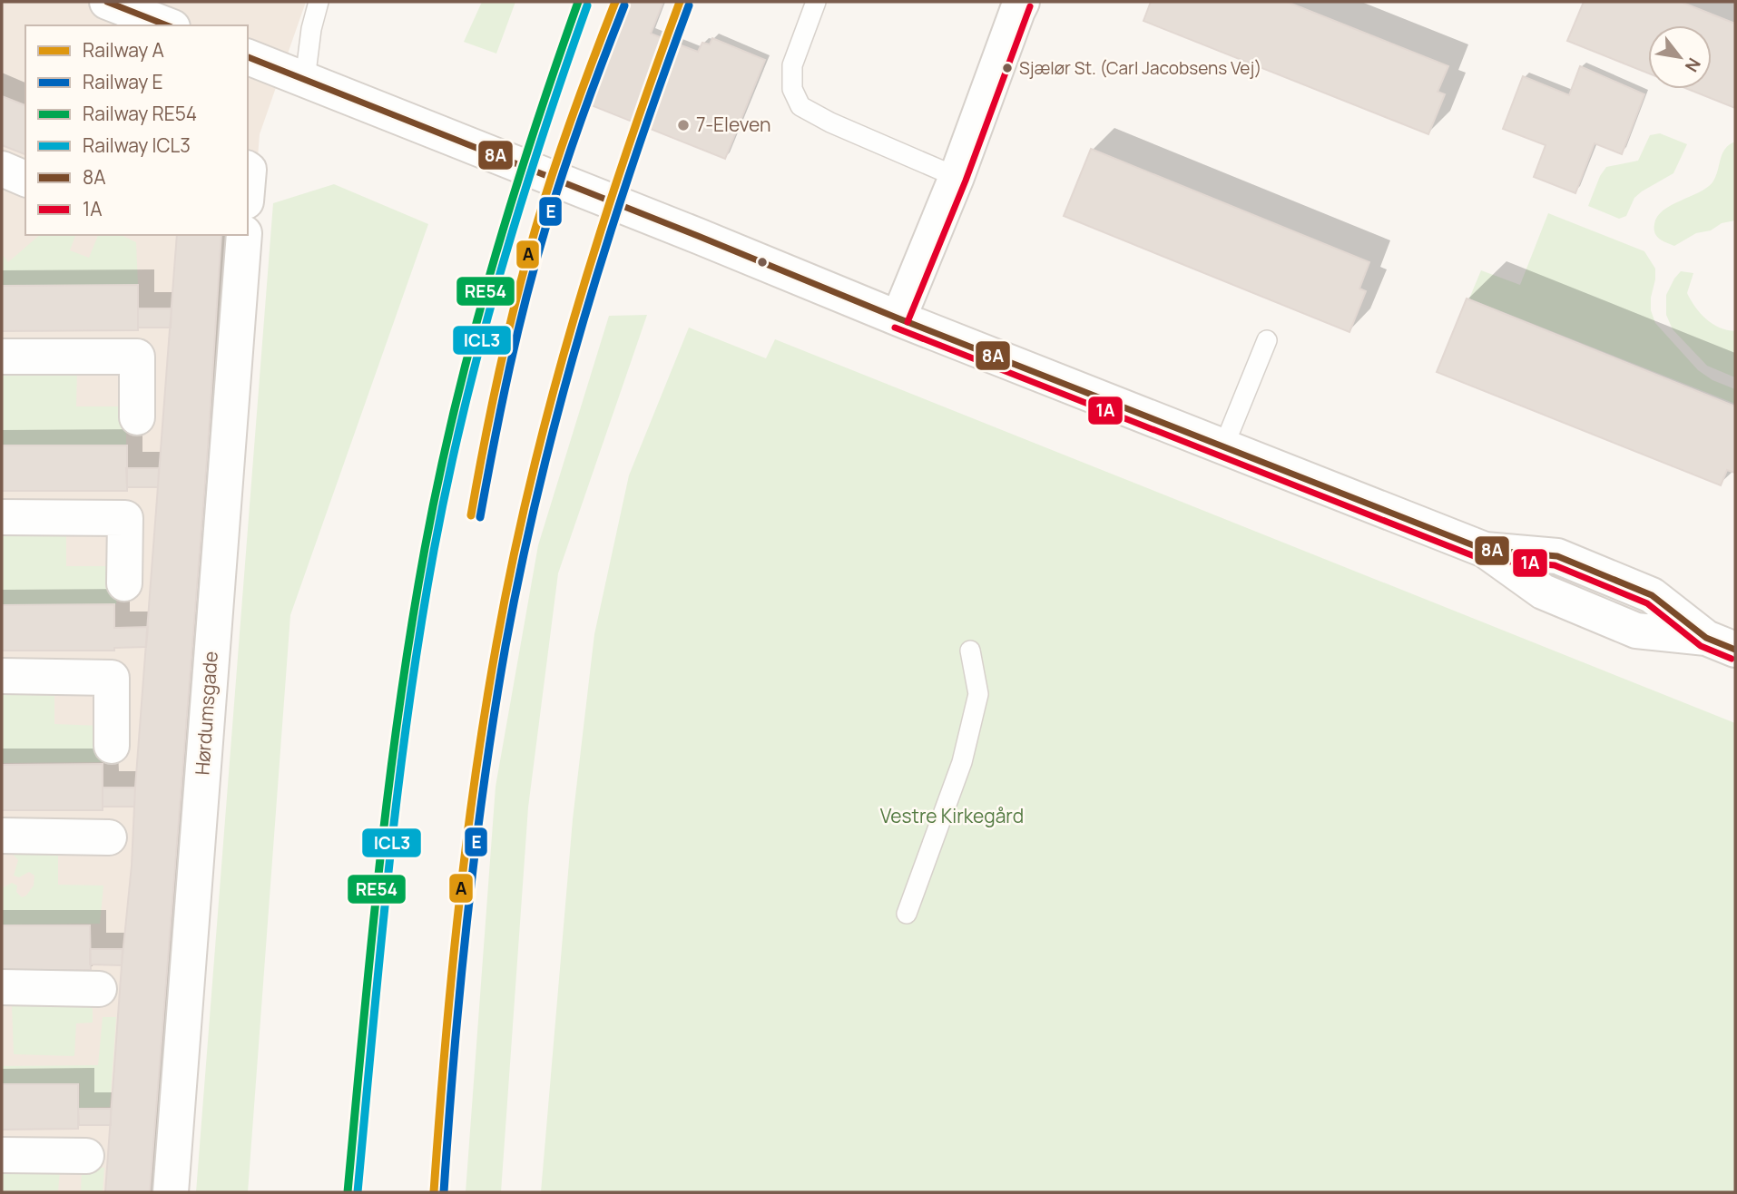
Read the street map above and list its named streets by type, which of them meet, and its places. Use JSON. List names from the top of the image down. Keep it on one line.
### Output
{"streets":{"street":["Hørdumsgade"]},"parks":["Vestre Kirkegård"],"places":["Sjælør St. (Carl Jacobsens Vej)","7-Eleven"],"lines":["rail line A","rail line RE54","transit line 8A","rail line E","rail line ICL3","transit line 1A"],"legend":["Railway A","Railway E","Railway RE54","Railway ICL3","8A","1A"],"north":"bottom right"}
